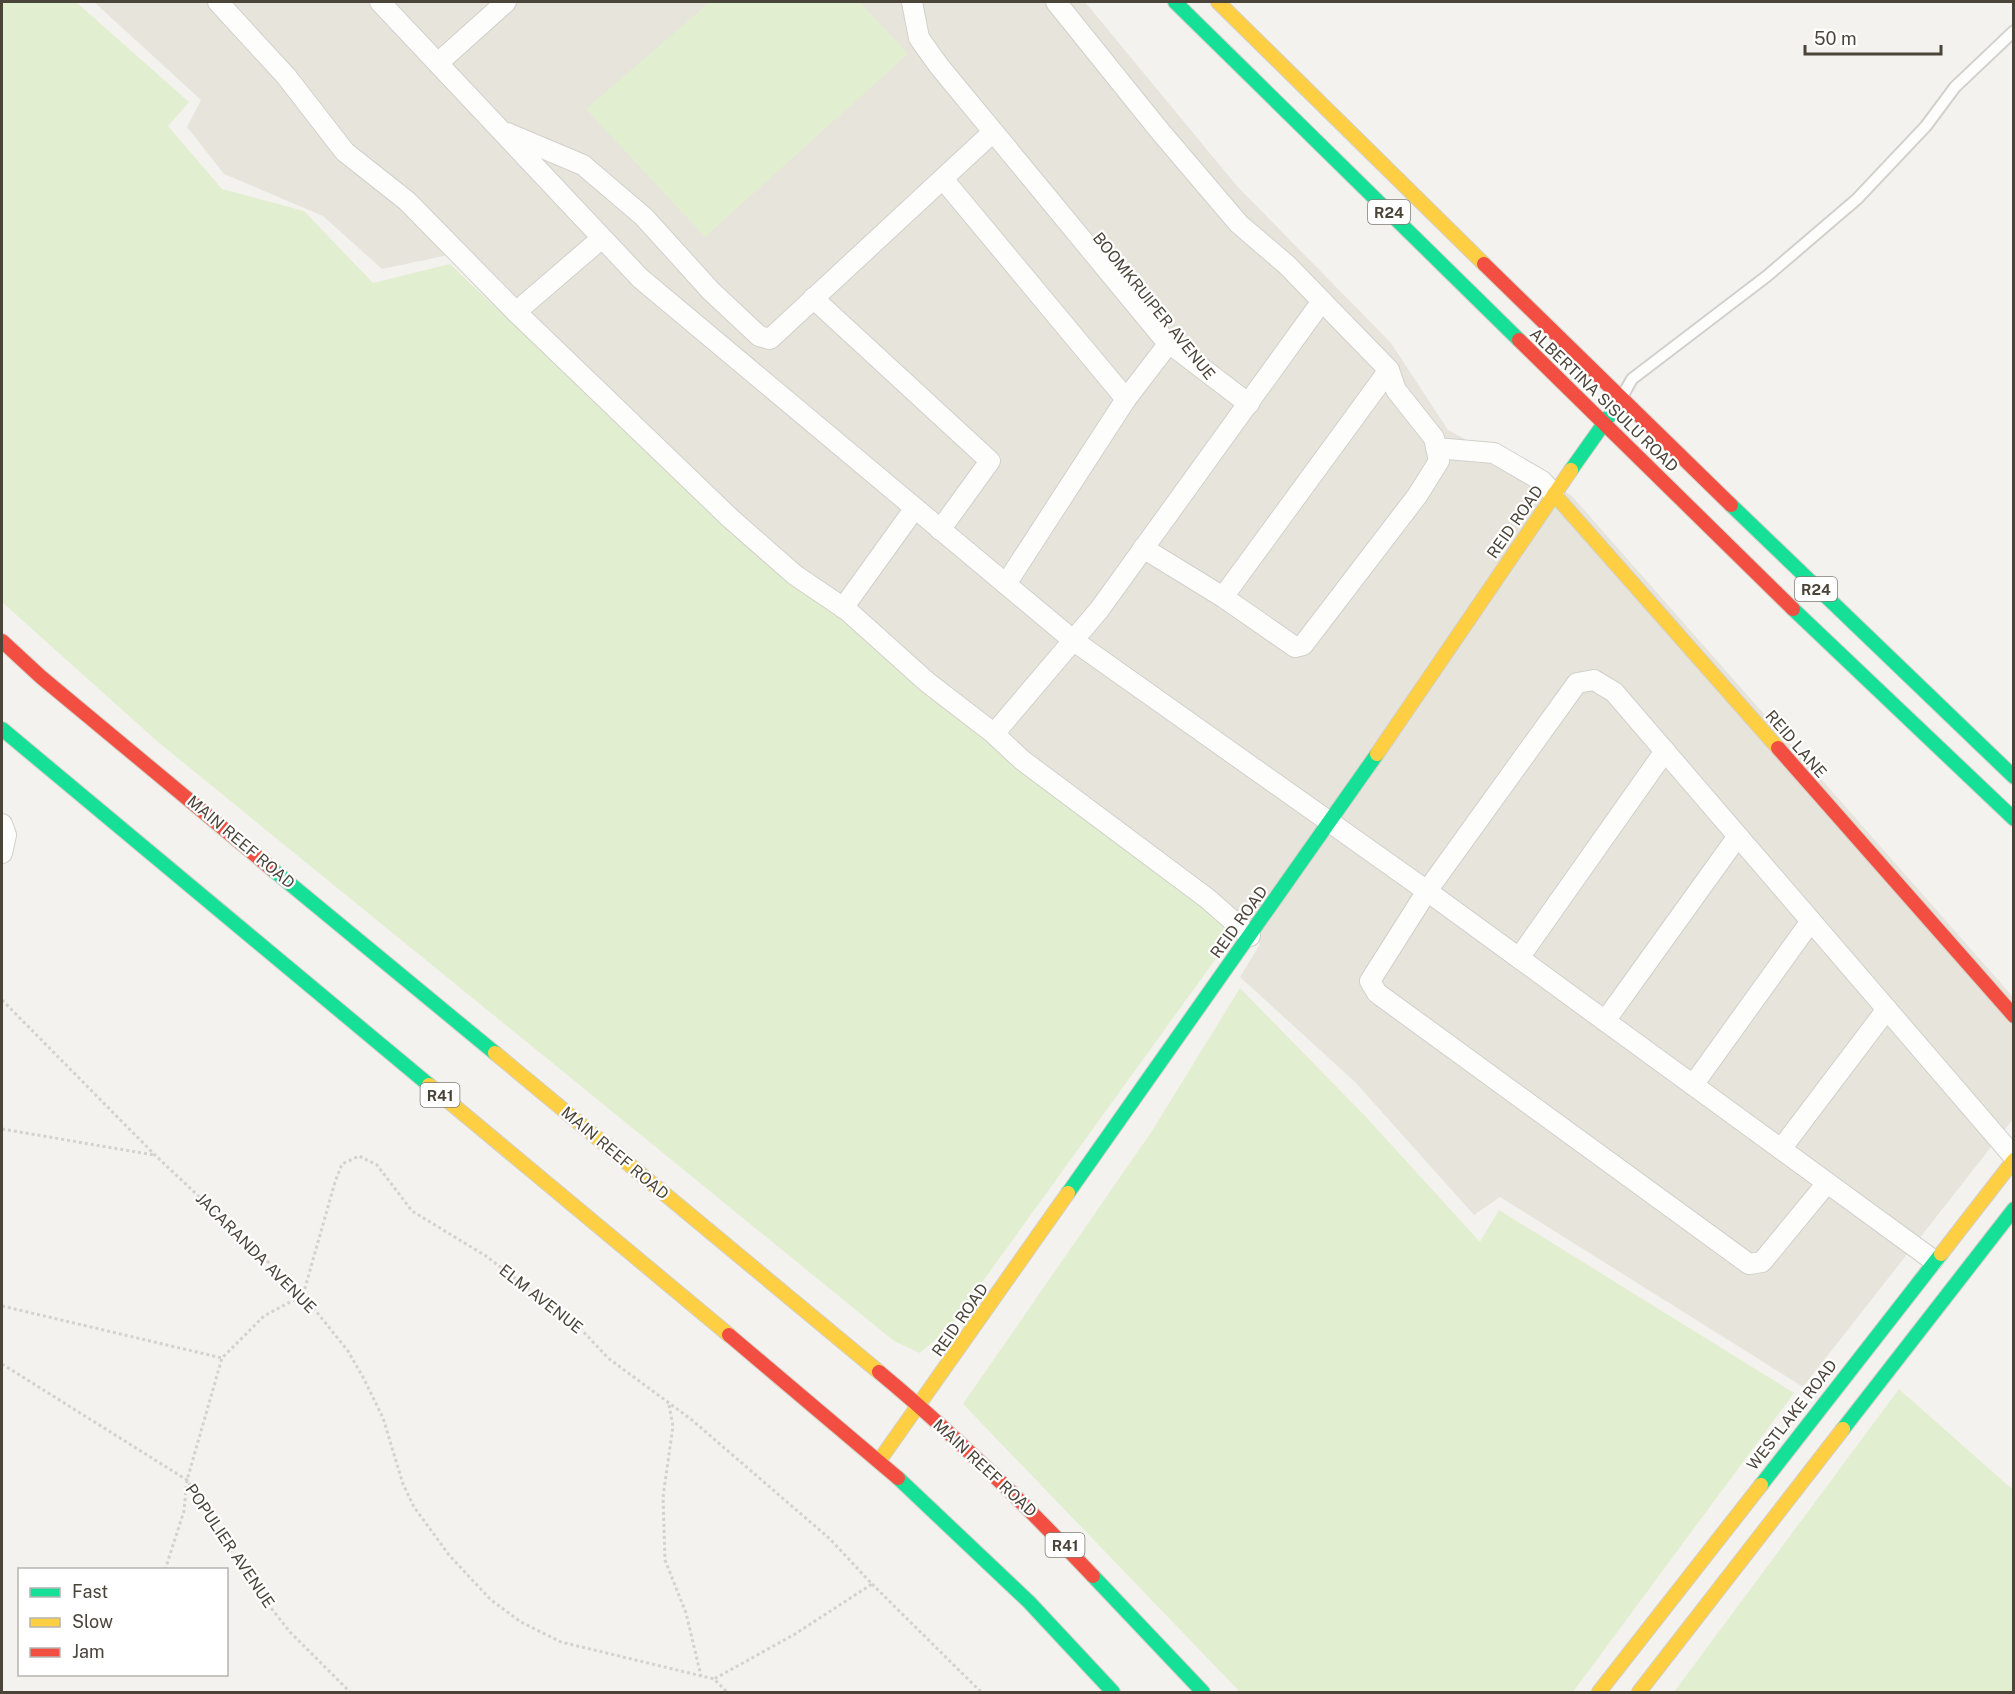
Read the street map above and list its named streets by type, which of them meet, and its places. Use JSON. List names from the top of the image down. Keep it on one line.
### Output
{"streets":{"main road":["R24","ALBERTINA SISULU ROAD","REID ROAD","REID LANE","MAIN REEF ROAD","R41","WESTLAKE ROAD"],"path":["JACARANDA AVENUE","ELM AVENUE","POPULIER AVENUE"]},"crossings":[["ALBERTINA SISULU ROAD","REID ROAD"],["REID ROAD","REID LANE"],["REID ROAD","MAIN REEF ROAD"],["REID ROAD","R41"],["JACARANDA AVENUE","ELM AVENUE"]],"legend":["Fast","Slow","Jam"],"scale_bar":"50 m"}
